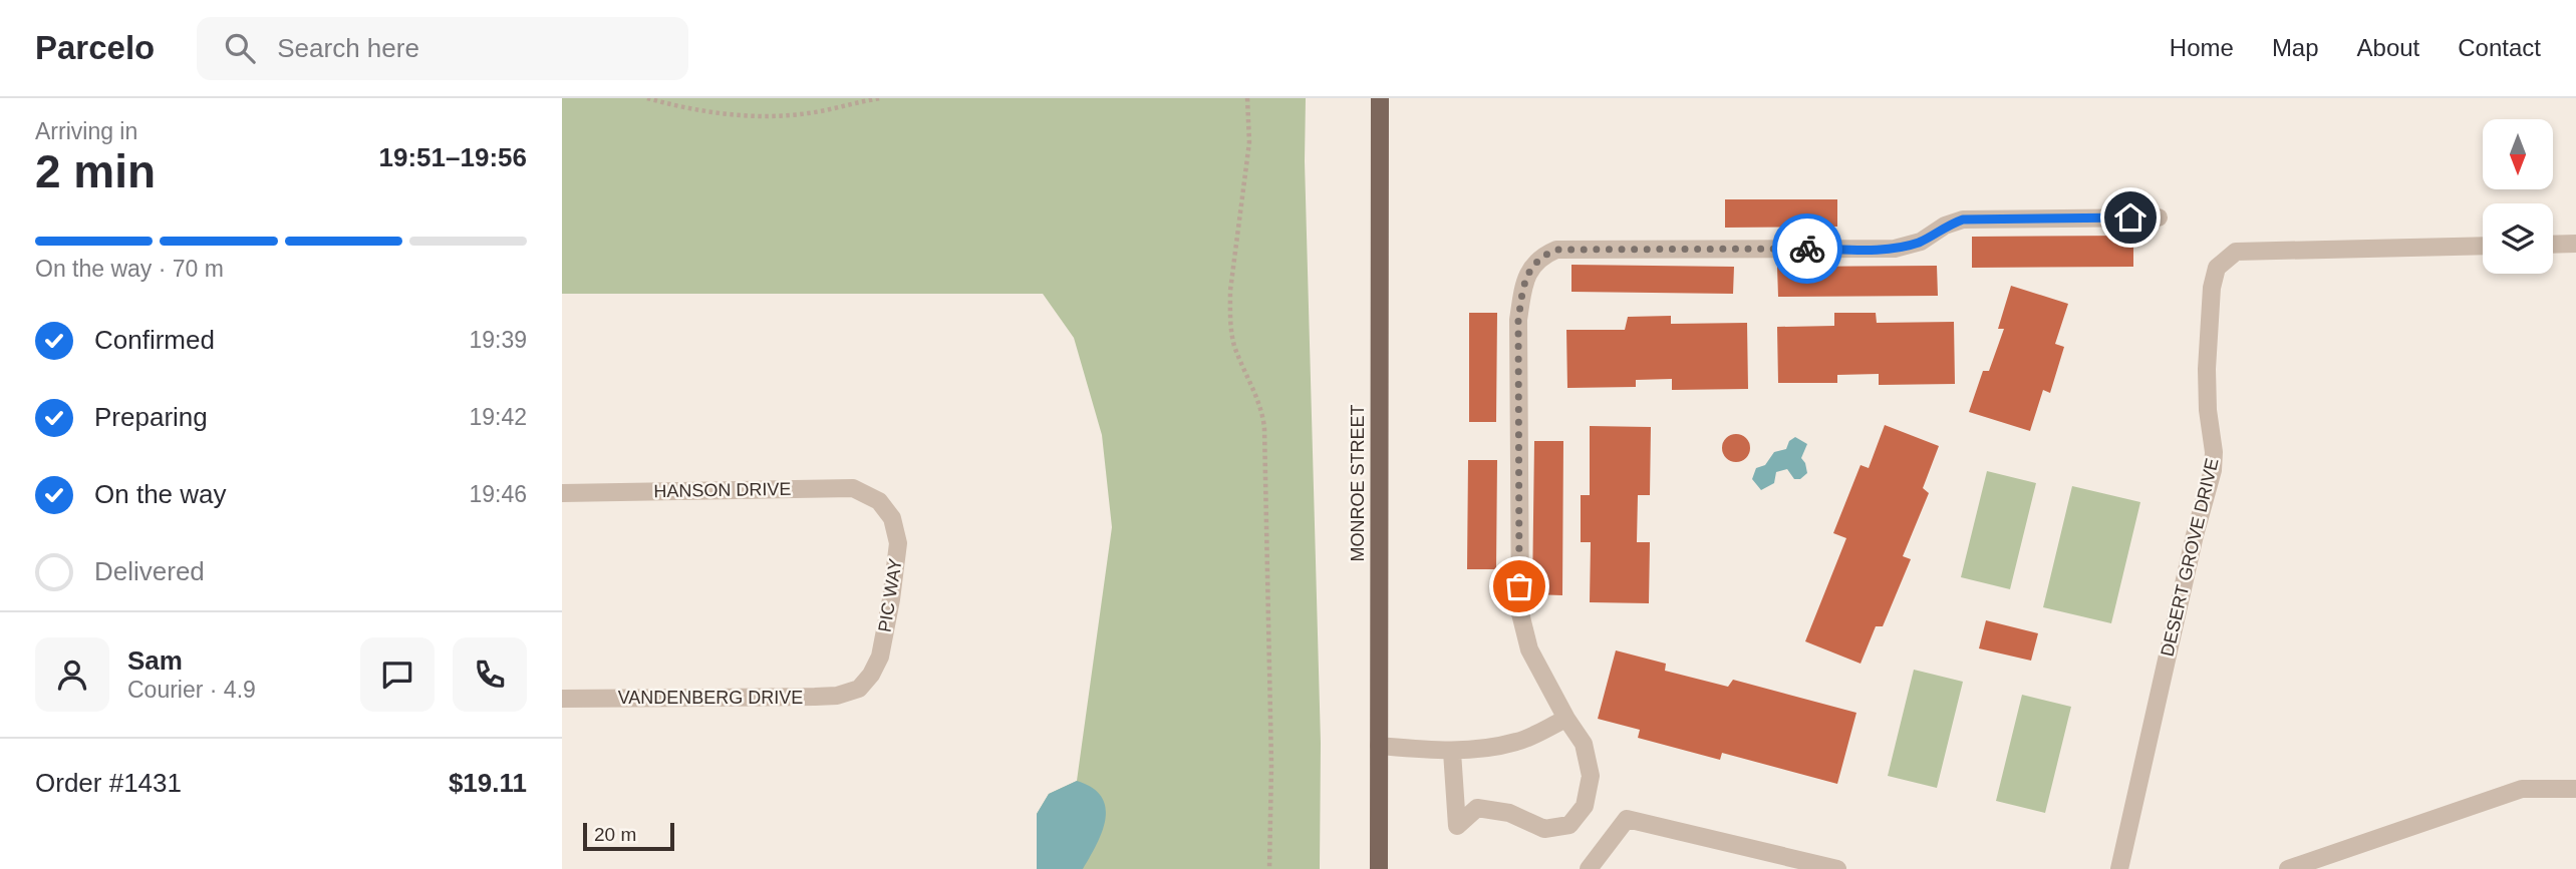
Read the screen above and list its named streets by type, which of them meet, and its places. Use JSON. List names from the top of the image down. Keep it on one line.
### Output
{"streets":{"main road":["MONROE STREET"],"street":["HANSON DRIVE","DESERT GROVE DRIVE","PIC WAY","VANDENBERG DRIVE"]},"crossings":[["HANSON DRIVE","PIC WAY"],["PIC WAY","VANDENBERG DRIVE"]],"scale_bar":"20 m","north":"bottom","page":{"header":"Parcelo","search":"Search here","nav":["Home","Map","About","Contact"],"heading":["2 min","Arriving in","19:51–19:56"],"panel":["Sam","Courier · 4.9","Order #1431","$19.11"],"bar":"On the way · 70 m","list":[["Confirmed","19:39"],["Preparing","19:42"],["On the way","19:46"],"Delivered"],"scale":"20 m"}}
